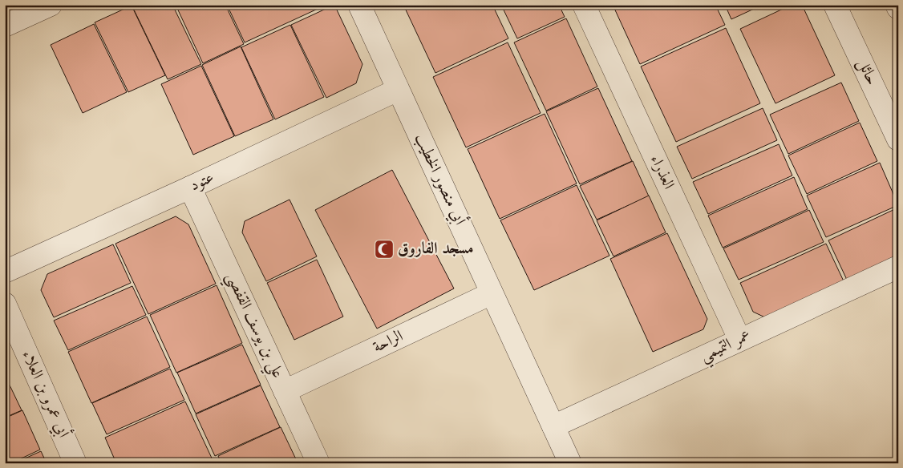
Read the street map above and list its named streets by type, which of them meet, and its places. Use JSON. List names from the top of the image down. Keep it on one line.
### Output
{"streets":{"street":["حائل","العذراء","أبي منصور الخطيب","عتود","علي بن يوسف القفصي","الراحة","عمر التميمي","أبي عمرو بن العلاء"]},"crossings":[["العذراء","عمر التميمي"],["أبي منصور الخطيب","عتود"],["أبي منصور الخطيب","الراحة"],["أبي منصور الخطيب","عمر التميمي"],["عتود","علي بن يوسف القفصي"],["علي بن يوسف القفصي","الراحة"]],"places":{"mosque":["مسجد الفاروق"]}}
